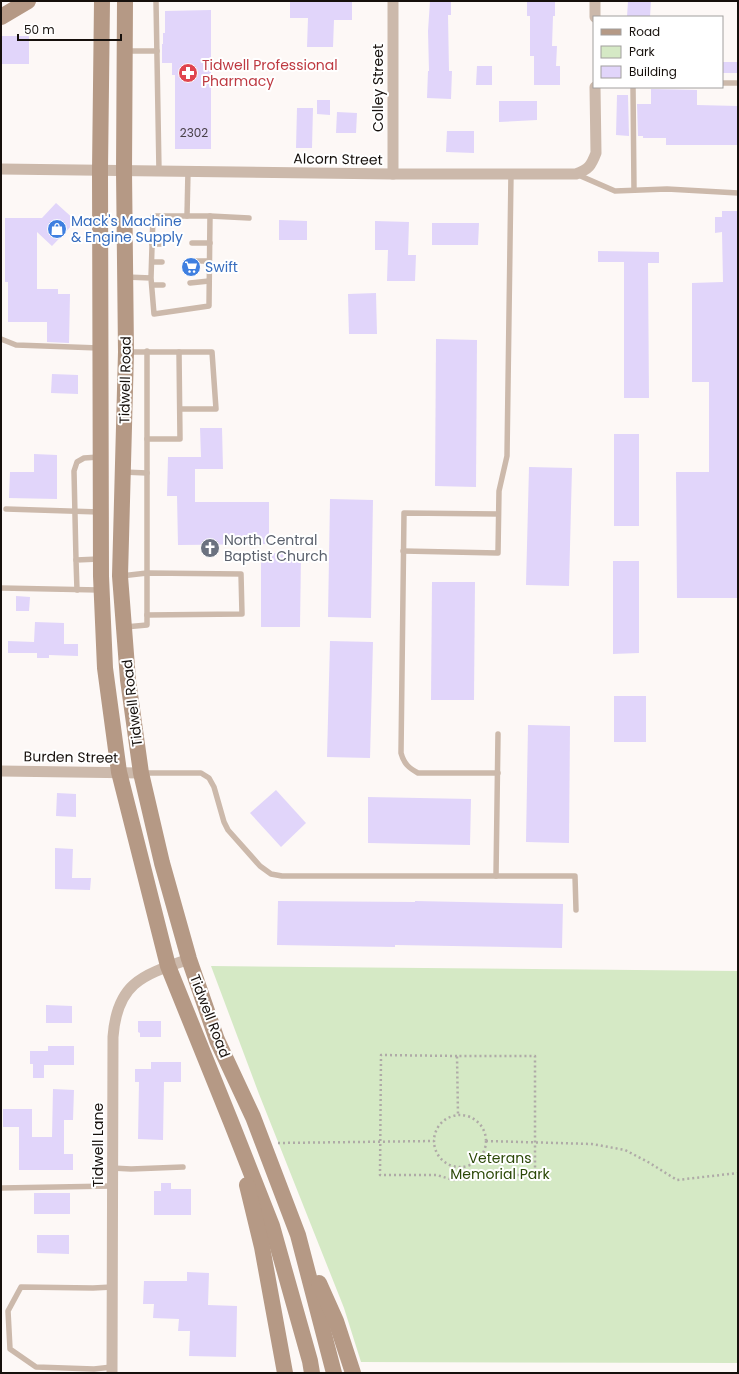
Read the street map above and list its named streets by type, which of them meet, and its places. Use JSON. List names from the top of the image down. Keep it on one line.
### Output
{"streets":{"main road":["Tidwell Road"],"street":["Colley Street","Alcorn Street","Burden Street","Tidwell Lane"]},"crossings":[["Colley Street","Alcorn Street"],["Alcorn Street","Tidwell Road"],["Tidwell Road","Burden Street"],["Tidwell Road","Tidwell Lane"]],"parks":["Veterans Memorial Park"],"places":{"pharmacy":["Tidwell Professional Pharmacy"],"shop":["Mack's Machine & Engine Supply"],"supermarket":["Swift"],"church":["North Central Baptist Church"]},"house_numbers":["2302"],"legend":["Road","Park","Building"],"scale_bar":"50 m"}
